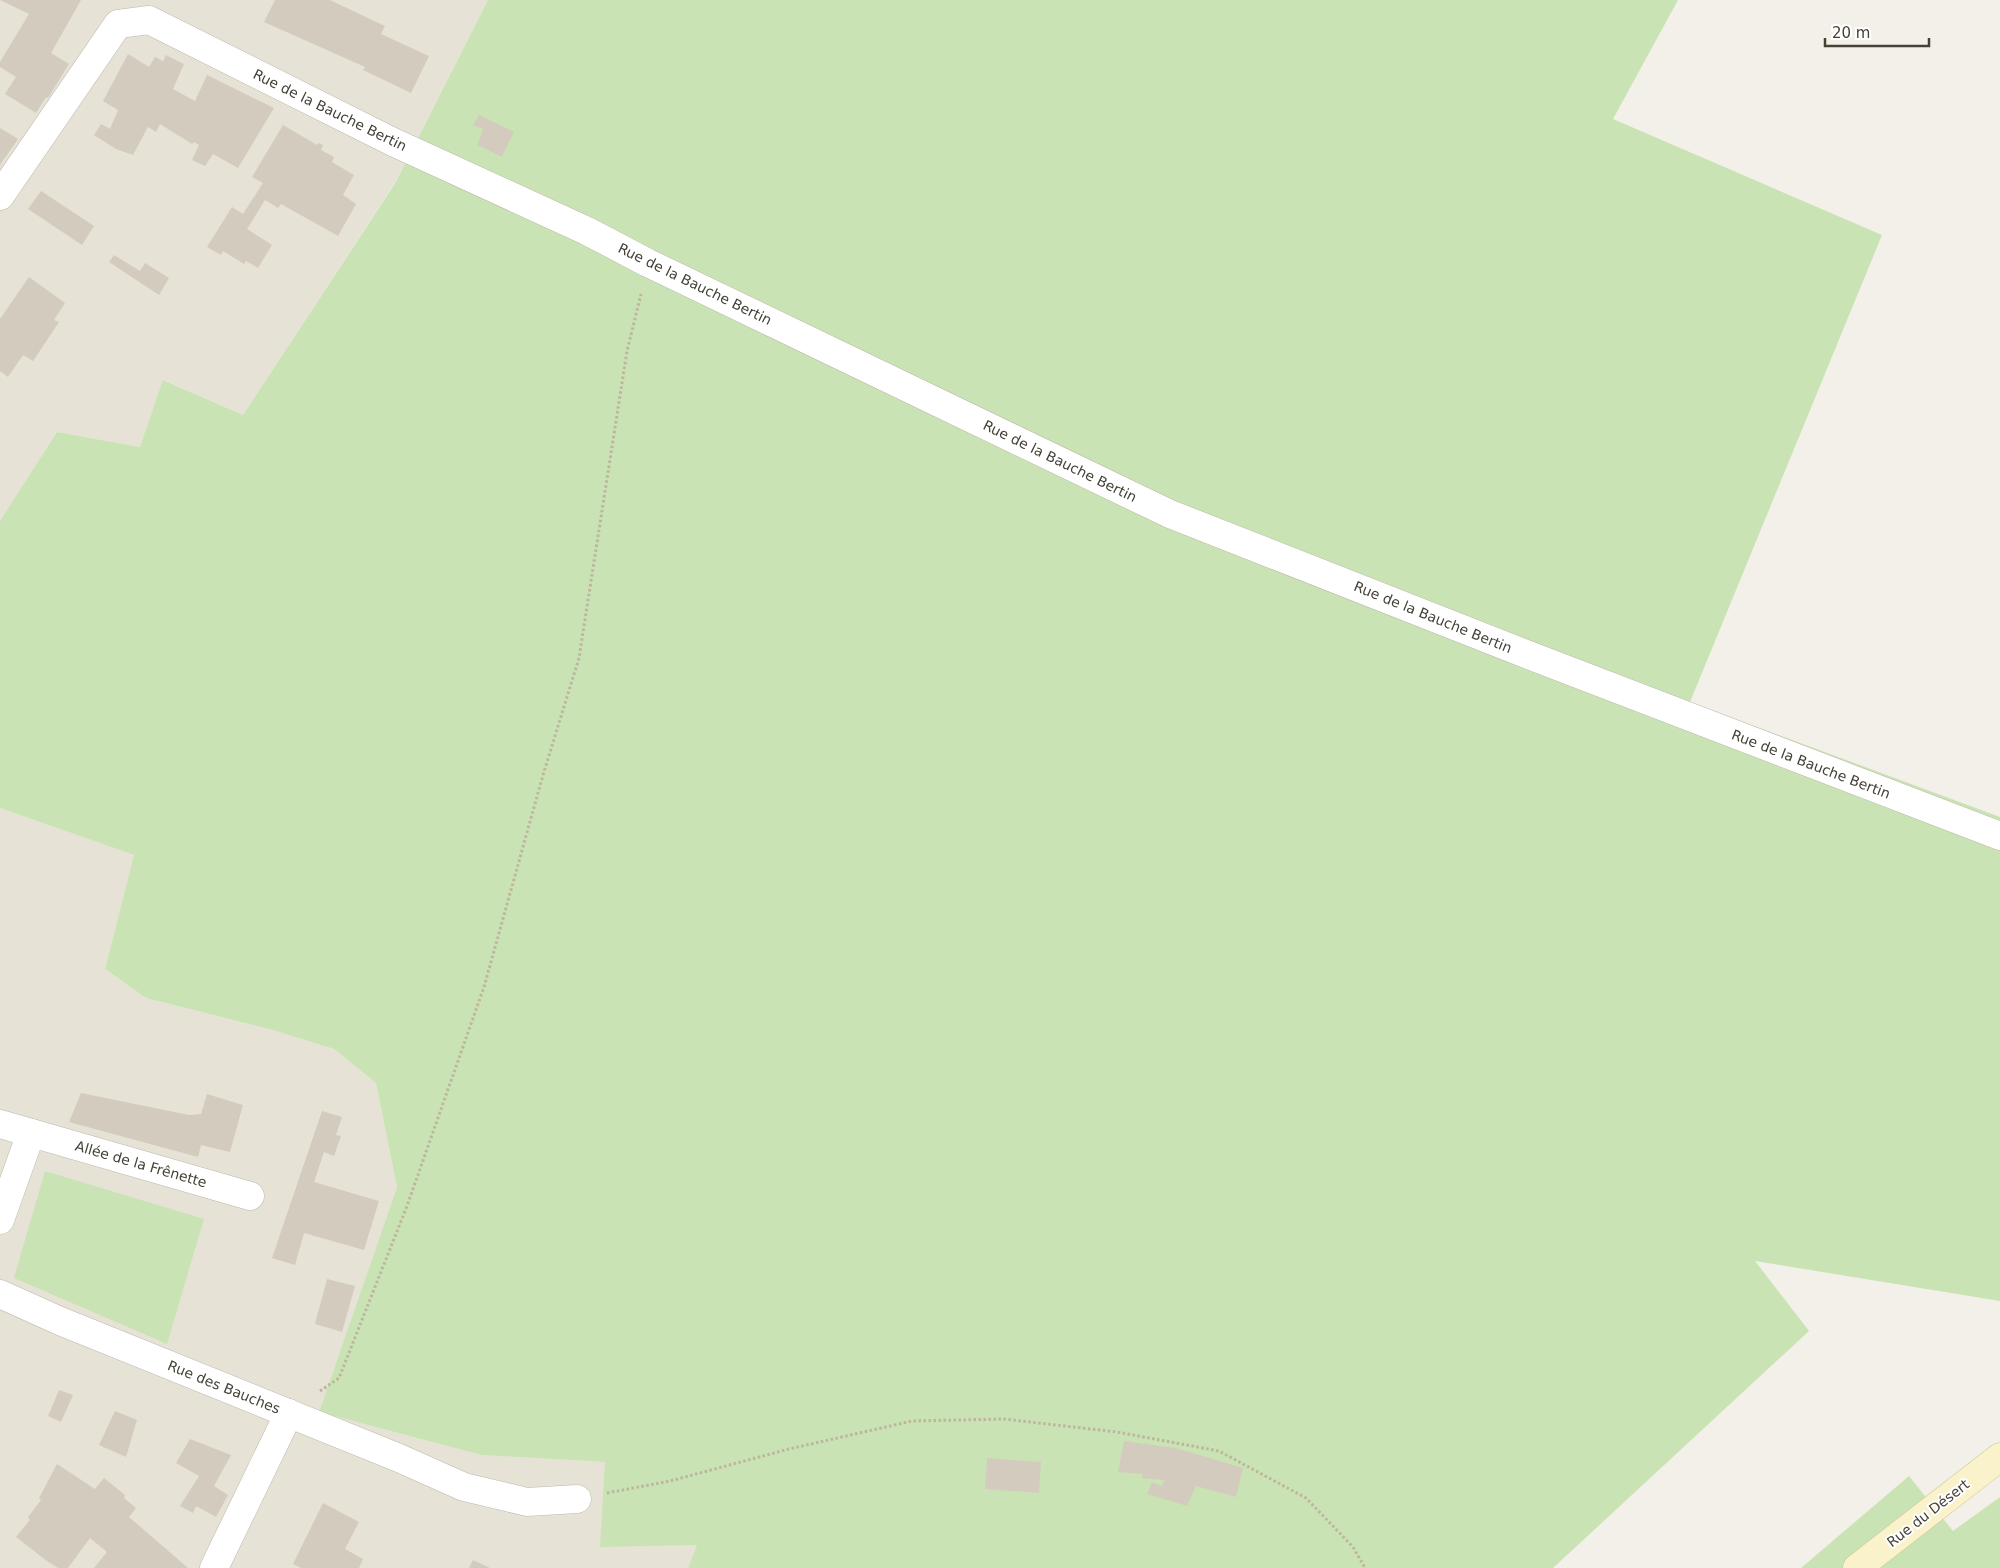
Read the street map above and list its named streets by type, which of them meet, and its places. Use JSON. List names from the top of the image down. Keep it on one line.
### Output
{"streets":{"street":["Rue de la Bauche Bertin","Allée de la Frênette","Rue des Bauches","Rue du Désert"]},"scale_bar":"20 m"}
